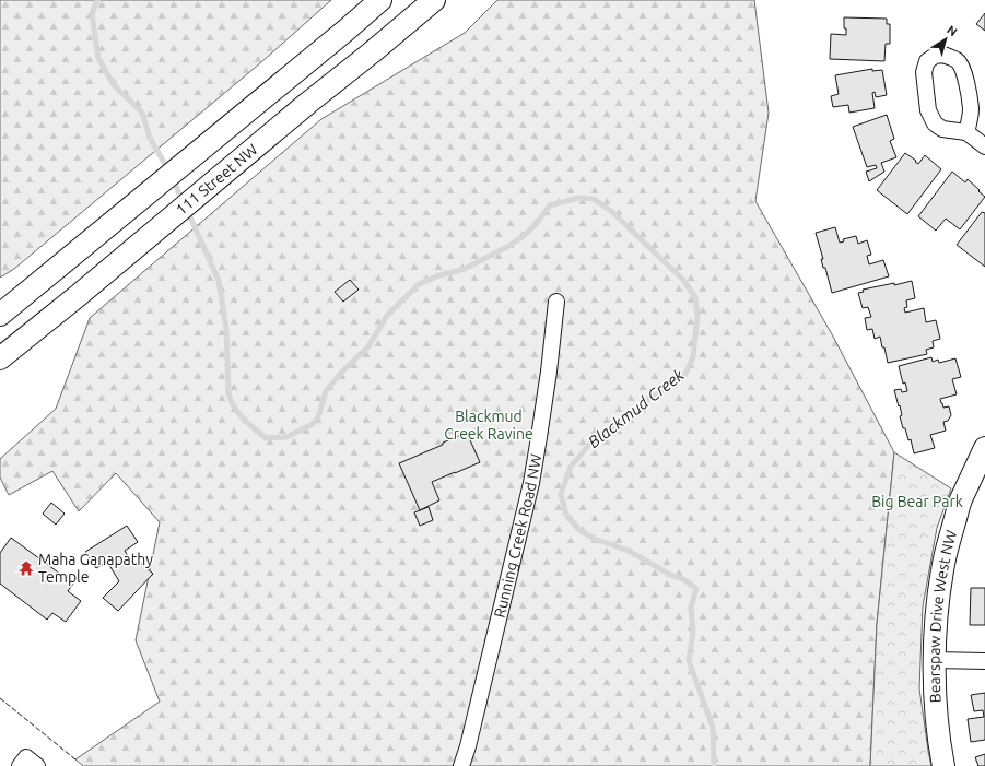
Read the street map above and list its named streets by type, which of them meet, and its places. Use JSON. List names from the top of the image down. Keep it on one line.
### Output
{"streets":{"main road":["111 Street NW","Bearspaw Drive West NW"],"street":["Running Creek Road NW"]},"water":["Blackmud Creek"],"parks":["Blackmud Creek Ravine","Big Bear Park"],"places":{"temple":["Maha Ganapathy Temple"]},"north":"top right"}
